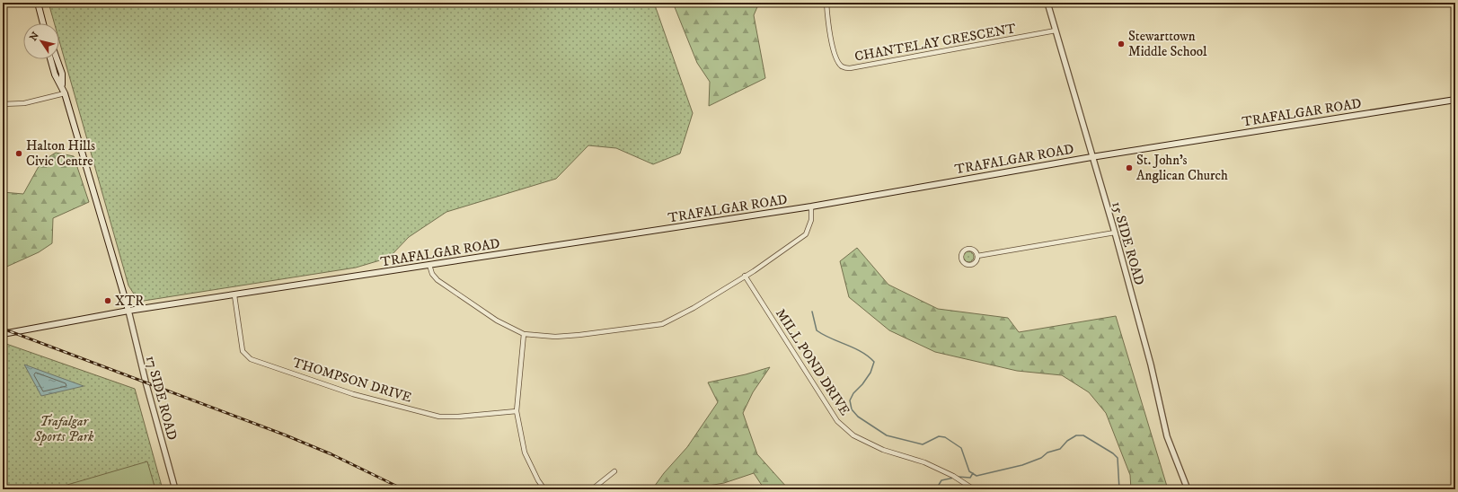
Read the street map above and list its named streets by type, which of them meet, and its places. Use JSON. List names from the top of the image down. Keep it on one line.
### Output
{"streets":{"main road":["TRAFALGAR ROAD"],"street":["CHANTELAY CRESCENT","15 SIDE ROAD","MILL POND DRIVE","THOMPSON DRIVE","17 SIDE ROAD"]},"crossings":[["CHANTELAY CRESCENT","15 SIDE ROAD"],["TRAFALGAR ROAD","15 SIDE ROAD"],["TRAFALGAR ROAD","THOMPSON DRIVE"],["TRAFALGAR ROAD","17 SIDE ROAD"]],"parks":["Trafalgar Sports Park"],"places":["Stewarttown Middle School","Halton Hills Civic Centre","St. John's Anglican Church","XTR"],"north":"top left"}
